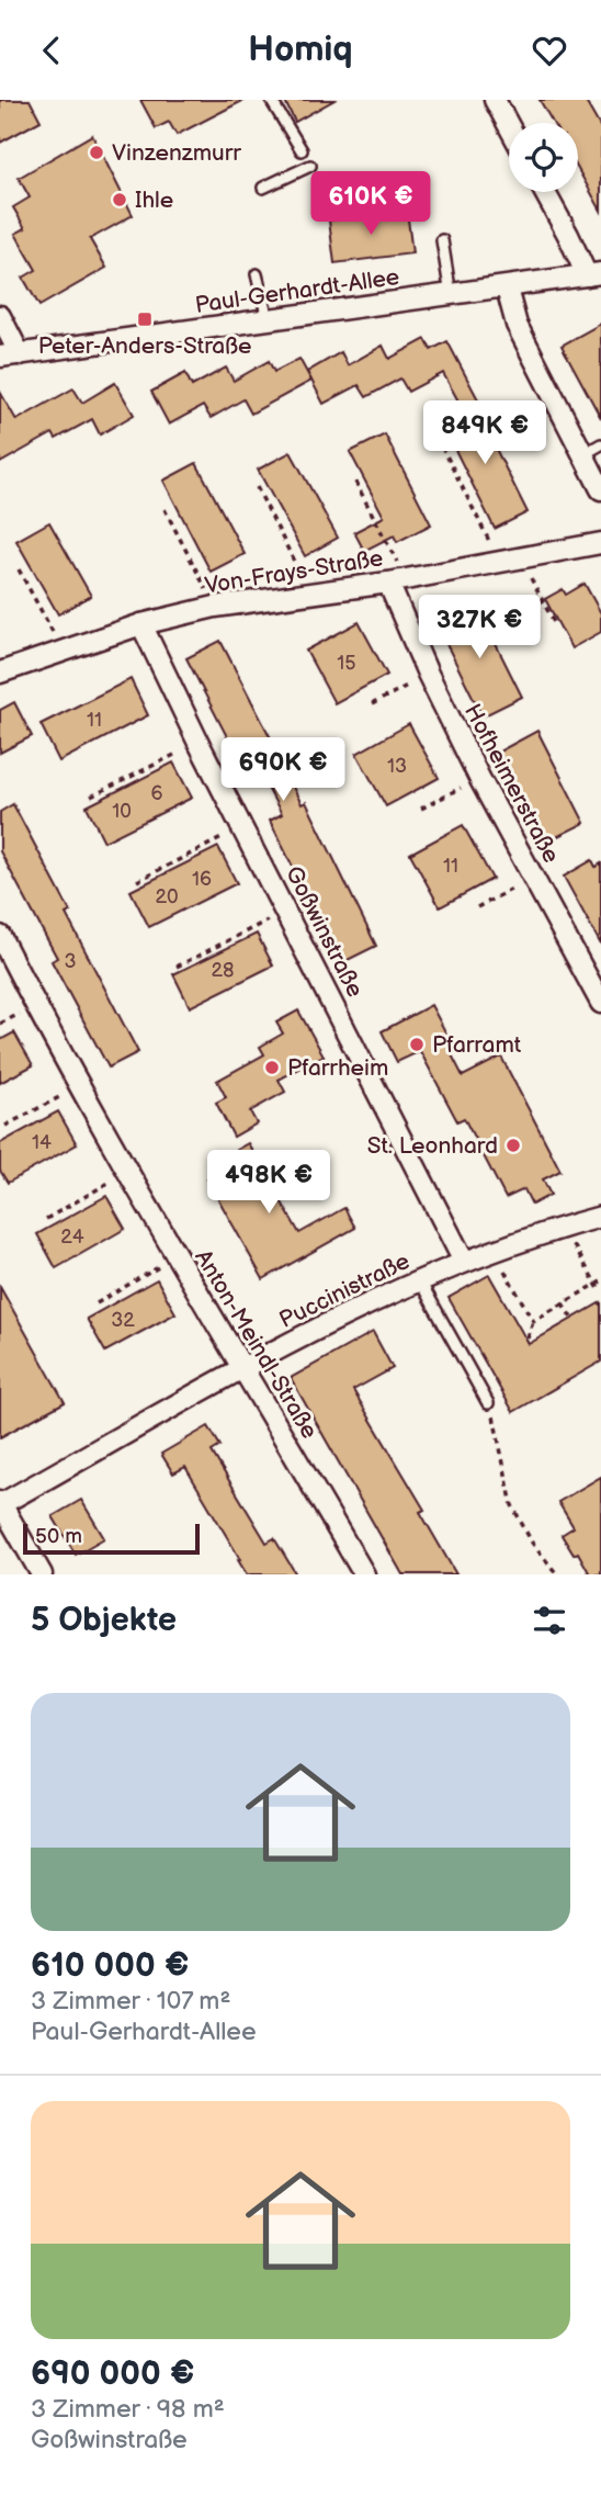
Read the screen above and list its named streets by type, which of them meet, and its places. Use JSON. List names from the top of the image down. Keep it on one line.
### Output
{"streets":{"street":["Paul-Gerhardt-Allee","Von-Frays-Straße","Hofheimerstraße","Goßwinstraße","Puccinistraße","Anton-Meindl-Straße"]},"crossings":[["Von-Frays-Straße","Hofheimerstraße"],["Von-Frays-Straße","Goßwinstraße"],["Goßwinstraße","Puccinistraße"],["Puccinistraße","Anton-Meindl-Straße"]],"places":{"other":["Vinzenzmurr","Ihle","Pfarramt","Pfarrheim","St. Leonhard"],"transit":["Peter-Anders-Straße"]},"house_numbers":["15","11","13","6","10","11","16","20","3","28","14","24","32"],"scale_bar":"50 m","page":{"header":"Homiq","price":["610K €","849K €","327K €","690K €","498K €"],"scale":"50 m","heading":"5 Objekte","list":[{"name":"610 000 €","note":"3 Zimmer · 107 m² · Paul-Gerhardt-Allee"},{"name":"690 000 €","note":"3 Zimmer · 98 m² · Goßwinstraße"}]}}
